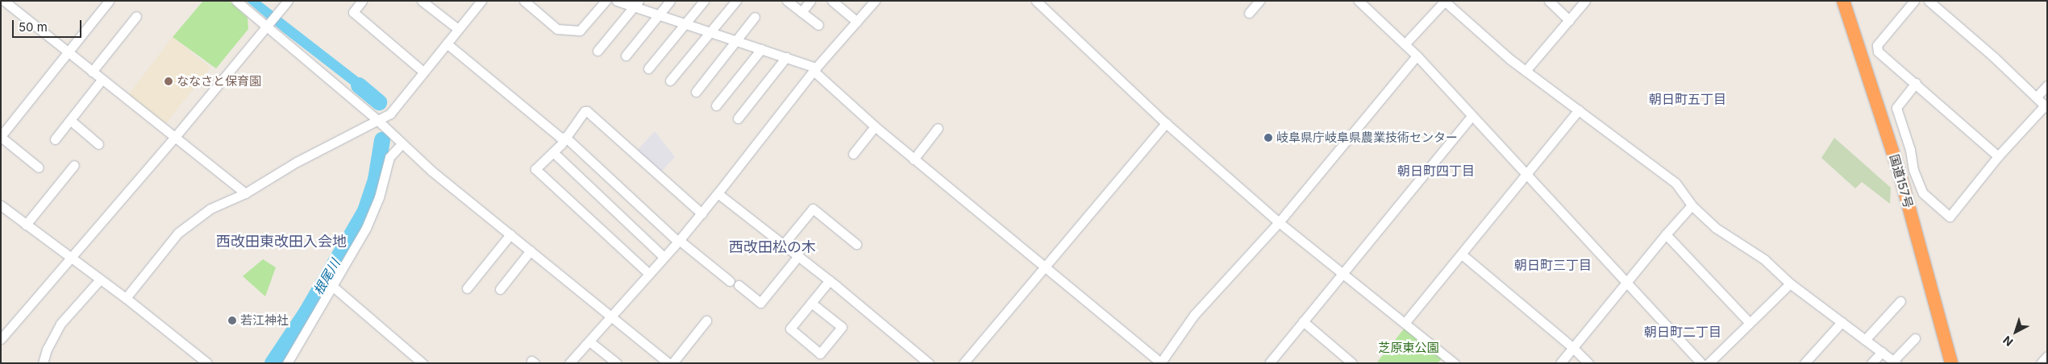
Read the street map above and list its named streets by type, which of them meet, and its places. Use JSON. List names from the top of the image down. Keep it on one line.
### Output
{"streets":{"highway":["国道157号"]},"districts":["朝日町五丁目","朝日町四丁目","西改田東改田入会地","西改田松の木","朝日町三丁目","朝日町二丁目"],"water":["根尾川"],"parks":["芝原東公園"],"places":["ななさと保育園","岐阜県庁岐阜県農業技術センター","若江神社"],"scale_bar":"50 m","north":"bottom left"}
